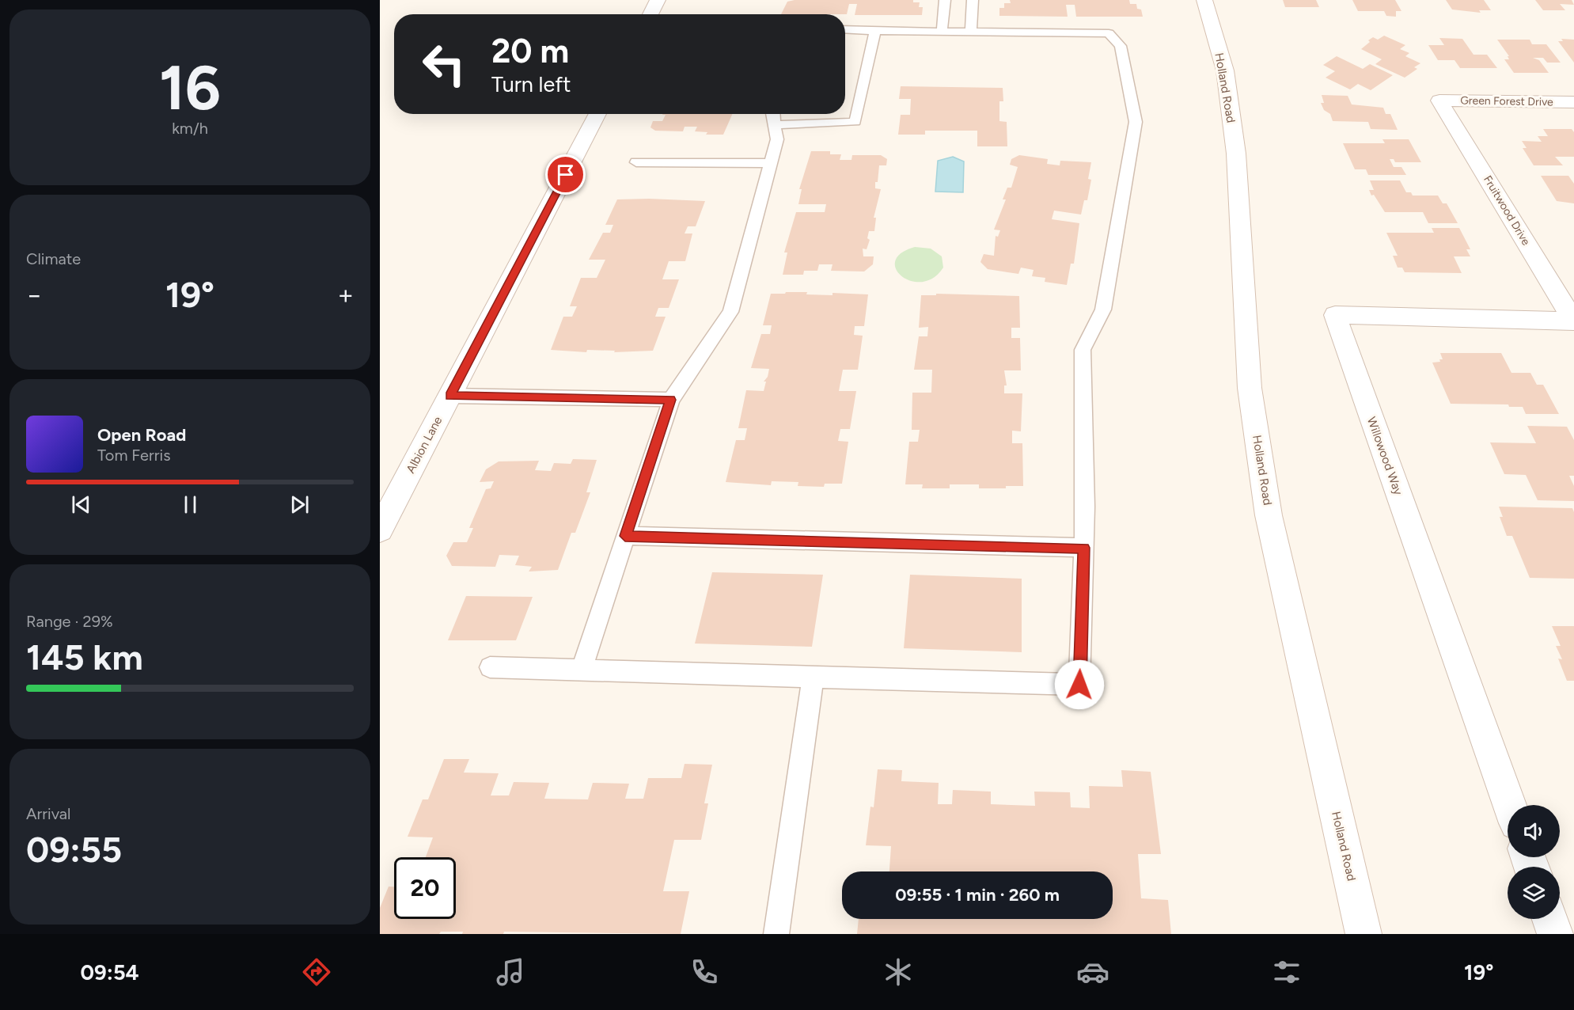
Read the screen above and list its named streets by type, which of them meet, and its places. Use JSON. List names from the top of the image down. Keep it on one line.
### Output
{"streets":{"street":["Holland Road","Green Forest Drive","Fruitwood Drive","Albion Lane","Willowood Way"]},"crossings":[["Green Forest Drive","Fruitwood Drive"],["Fruitwood Drive","Willowood Way"]],"page":{"tile":[["16","km/h"],"Climate",["Range · 29%","145 km"],["Arrival","09:55"]],"turn":["20 m","Turn left"],"heat":["−","19°","+"],"song":["Open Road","Tom Ferris"],"limit":"20","trip":"09:55 · 1 min · 260 m","tabs":["09:54","19°"]}}
